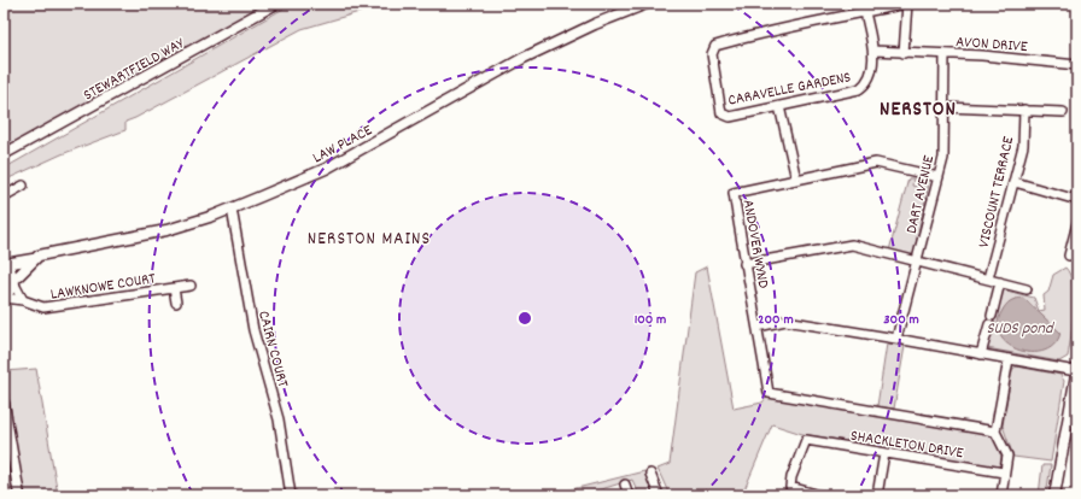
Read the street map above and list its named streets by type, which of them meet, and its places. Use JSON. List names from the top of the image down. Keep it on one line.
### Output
{"streets":{"street":["AVON DRIVE","STEWARTFIELD WAY","CARAVELLE GARDENS","LAW PLACE","VISCOUNT TERRACE","DART AVENUE","ANDOVER WYND","LAWKNOWE COURT","CAIRN COURT","SHACKLETON DRIVE"]},"crossings":[["AVON DRIVE","CARAVELLE GARDENS"],["AVON DRIVE","DART AVENUE"],["LAW PLACE","LAWKNOWE COURT"],["LAW PLACE","CAIRN COURT"],["DART AVENUE","ANDOVER WYND"]],"districts":["NERSTON","NERSTON MAINS"],"water":["SUDS pond"],"rings":["100 m","200 m","300 m"]}
